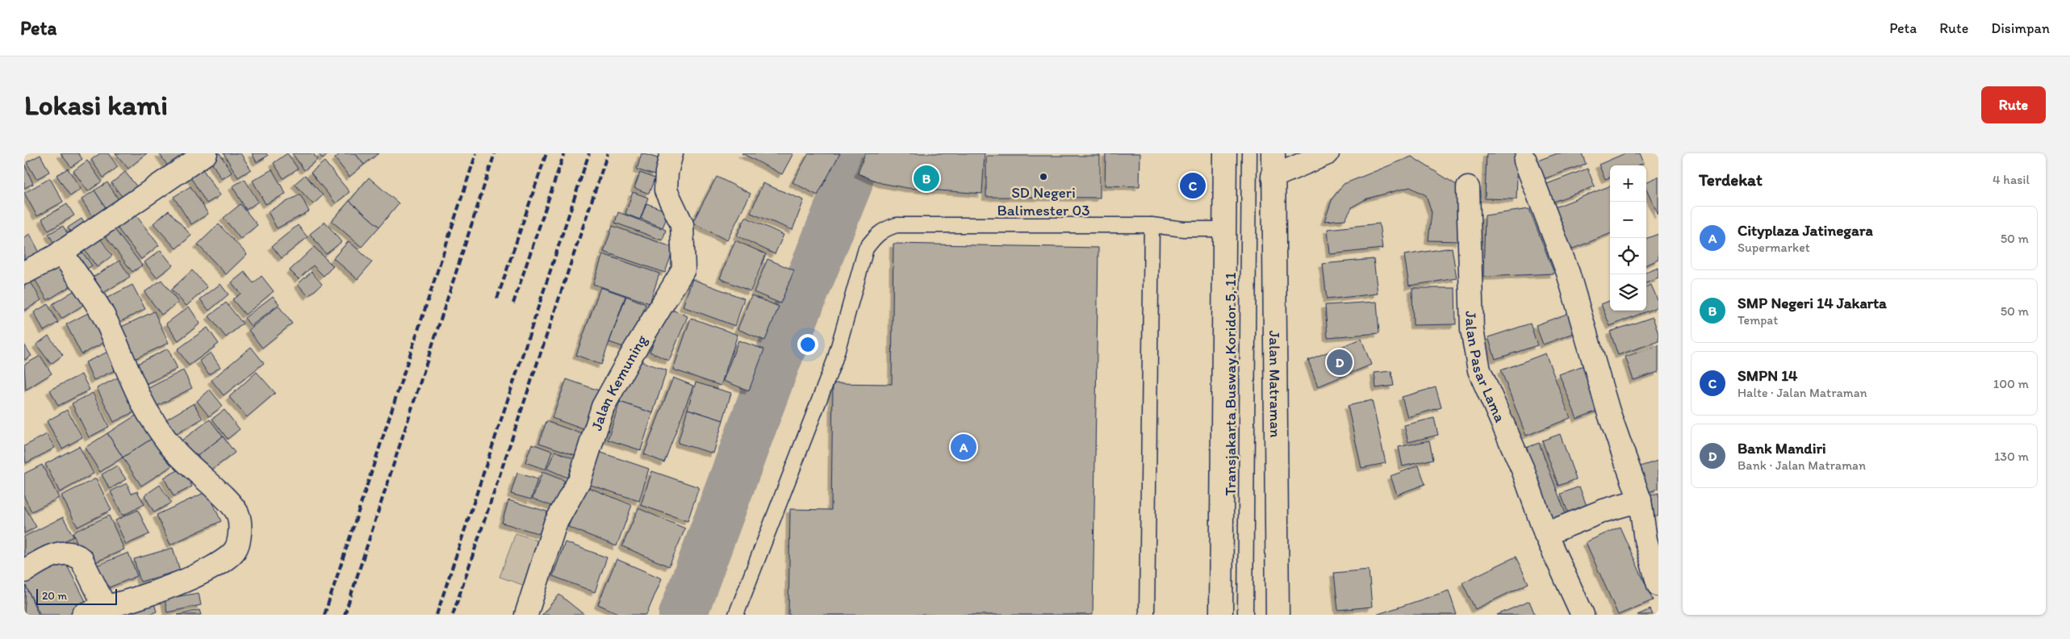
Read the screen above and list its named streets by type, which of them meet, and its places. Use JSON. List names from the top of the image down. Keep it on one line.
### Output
{"streets":{"street":["Jalan Pasar Lama","Jalan Kemuning","Jalan Matraman"],"lane":["Transjakarta Busway Koridor 5, 11"]},"places":["SD Negeri Balimester 03"],"scale_bar":"20 m","page":{"header":"Peta","nav":["Peta","Rute","Disimpan"],"buttons":"Rute","title":"Lokasi kami","heading":["Terdekat","4 hasil"],"pins":["B","C","D","A"],"map_buttons":["+","−"],"list":[{"mark":"A","name":"Cityplaza Jatinegara","note":"Supermarket","value":"50 m"},{"mark":"B","name":"SMP Negeri 14 Jakarta","note":"Tempat","value":"50 m"},{"mark":"C","name":"SMPN 14","note":"Halte · Jalan Matraman","value":"100 m"},{"mark":"D","name":"Bank Mandiri","note":"Bank · Jalan Matraman","value":"130 m"}],"scale":"20 m"}}
